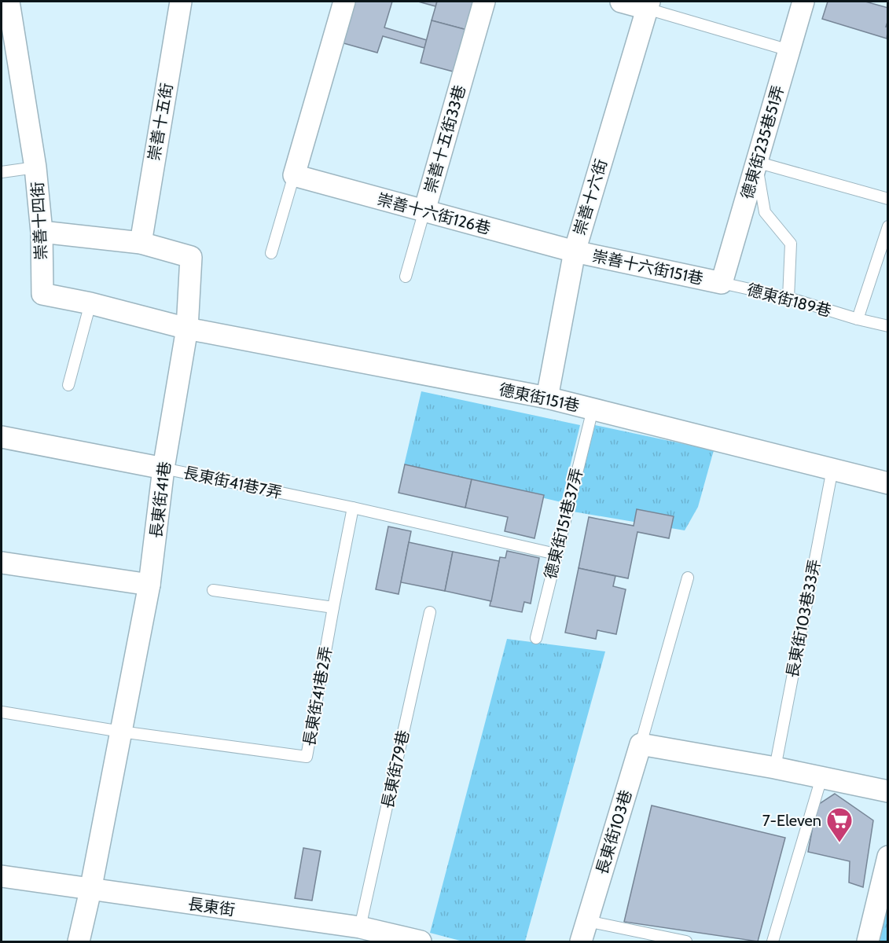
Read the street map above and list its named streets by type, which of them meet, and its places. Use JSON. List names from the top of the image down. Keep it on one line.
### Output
{"streets":{"street":["崇善十五街","崇善十五街33巷","德東街235巷51弄","崇善十六街","崇善十六街126巷","崇善十四街","崇善十六街151巷","德東街151巷","長東街41巷7弄","長東街41巷","長東街103巷","長東街"],"lane":["德東街189巷","德東街151巷37弄","長東街103巷33弄","長東街41巷2弄","長東街79巷"]},"crossings":[["崇善十五街","長東街41巷"],["崇善十五街33巷","崇善十六街126巷"],["德東街235巷51弄","崇善十六街151巷"],["德東街235巷51弄","德東街189巷"],["崇善十六街","崇善十六街126巷"],["崇善十六街","崇善十六街151巷"],["崇善十六街","德東街151巷"],["崇善十六街126巷","崇善十六街151巷"],["崇善十四街","德東街151巷"],["崇善十四街","長東街41巷"],["崇善十六街151巷","德東街189巷"],["德東街151巷","長東街41巷"],["德東街151巷","德東街151巷37弄"],["德東街151巷","長東街103巷33弄"],["長東街41巷7弄","長東街41巷"],["長東街41巷7弄","德東街151巷37弄"],["長東街41巷7弄","長東街41巷2弄"],["長東街41巷","長東街41巷2弄"],["長東街41巷","長東街"],["長東街79巷","長東街"]],"places":{"supermarket":["7-Eleven"]}}
